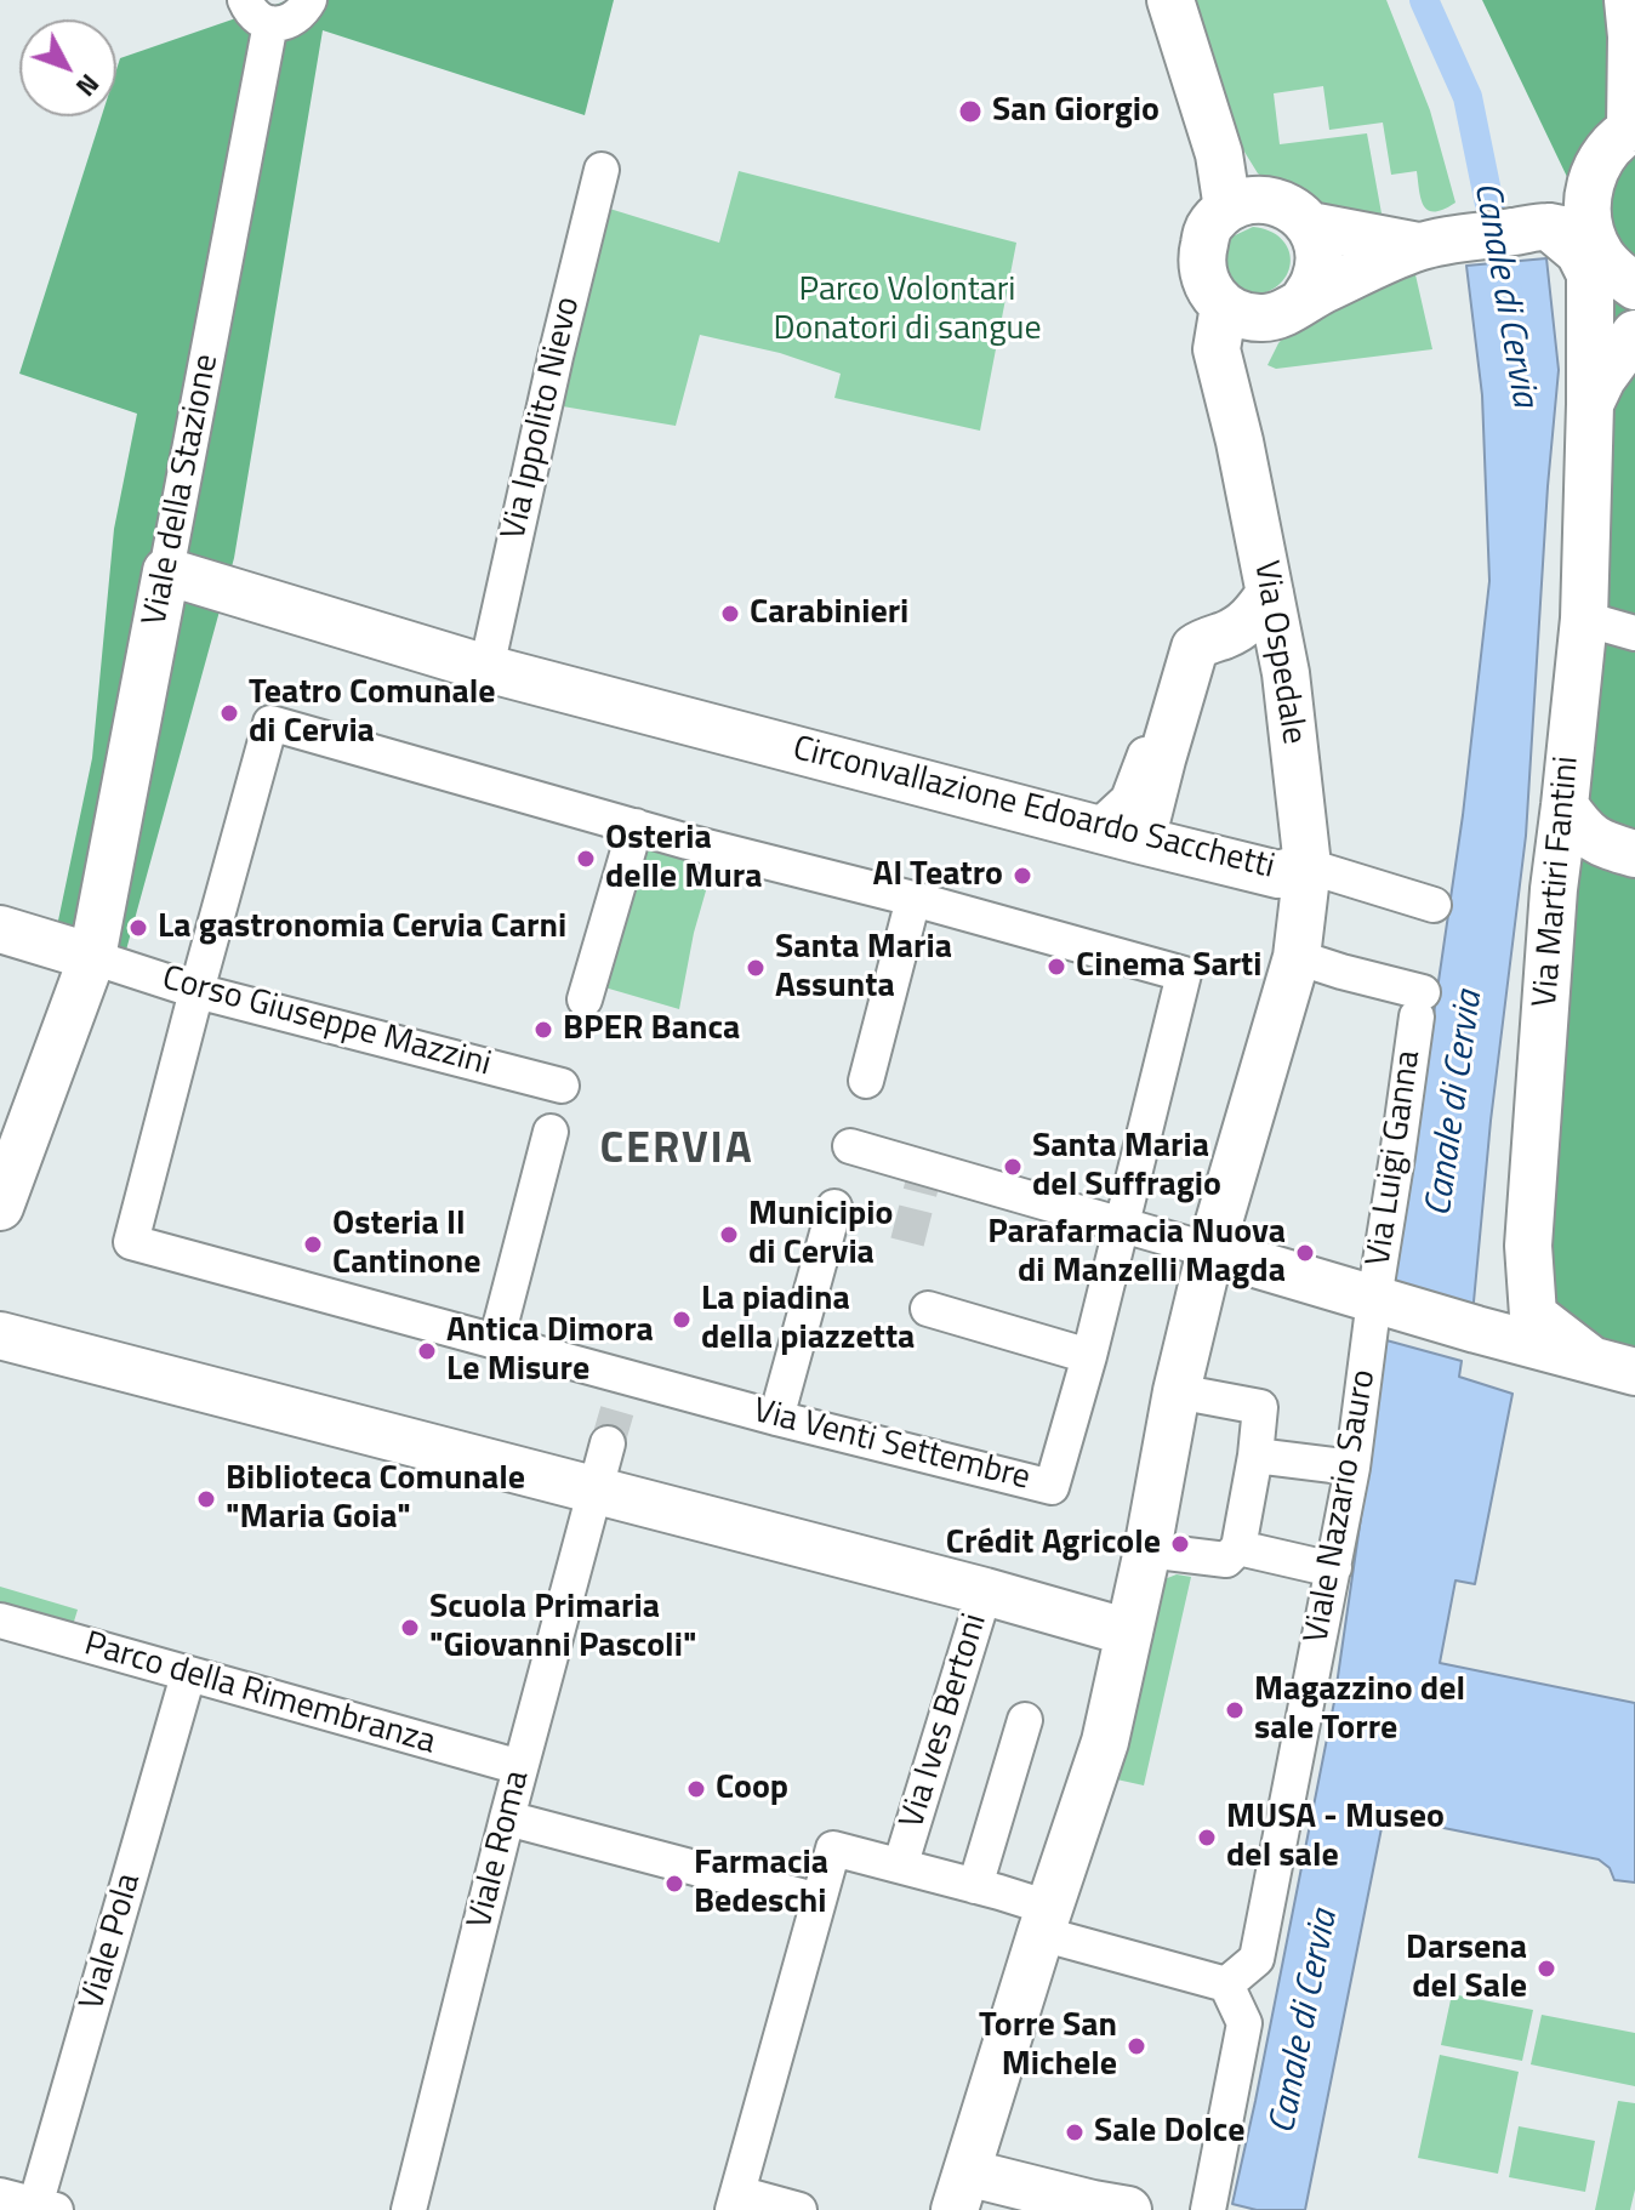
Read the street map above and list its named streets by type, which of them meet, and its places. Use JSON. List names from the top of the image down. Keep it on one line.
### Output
{"streets":{"street":["Via Ippolito Nievo","Viale della Stazione","Via Ospedale","Circonvallazione Edoardo Sacchetti","Via Martiri Fantini","Corso Giuseppe Mazzini","Via Luigi Ganna","Via Venti Settembre","Viale Nazario Sauro","Parco della Rimembranza","Via Ives Bertoni","Viale Roma","Viale Pola"]},"crossings":[["Via Ippolito Nievo","Circonvallazione Edoardo Sacchetti"],["Viale della Stazione","Circonvallazione Edoardo Sacchetti"],["Viale della Stazione","Corso Giuseppe Mazzini"],["Via Ospedale","Circonvallazione Edoardo Sacchetti"],["Circonvallazione Edoardo Sacchetti","Via Luigi Ganna"],["Corso Giuseppe Mazzini","Via Venti Settembre"],["Via Luigi Ganna","Viale Nazario Sauro"],["Parco della Rimembranza","Viale Roma"],["Parco della Rimembranza","Viale Pola"]],"districts":["CERVIA"],"water":["Canale di Cervia"],"parks":["Parco Volontari Donatori di sangue"],"places":["San Giorgio","Carabinieri","Teatro Comunale di Cervia","Osteria delle Mura","Al Teatro","La gastronomia Cervia Carni","Cinema Sarti","Santa Maria Assunta","BPER Banca","Santa Maria del Suffragio","Municipio di Cervia","Osteria Il Cantinone","Parafarmacia Nuova di Manzelli Magda","La piadina della piazzetta","Antica Dimora Le Misure","Biblioteca Comunale \"Maria Goia\"","Crédit Agricole","Scuola Primaria \"Giovanni Pascoli\"","Magazzino del sale Torre","Coop","MUSA - Museo del sale","Farmacia Bedeschi","Darsena del Sale","Torre San Michele","Sale Dolce"],"north":"bottom right"}
